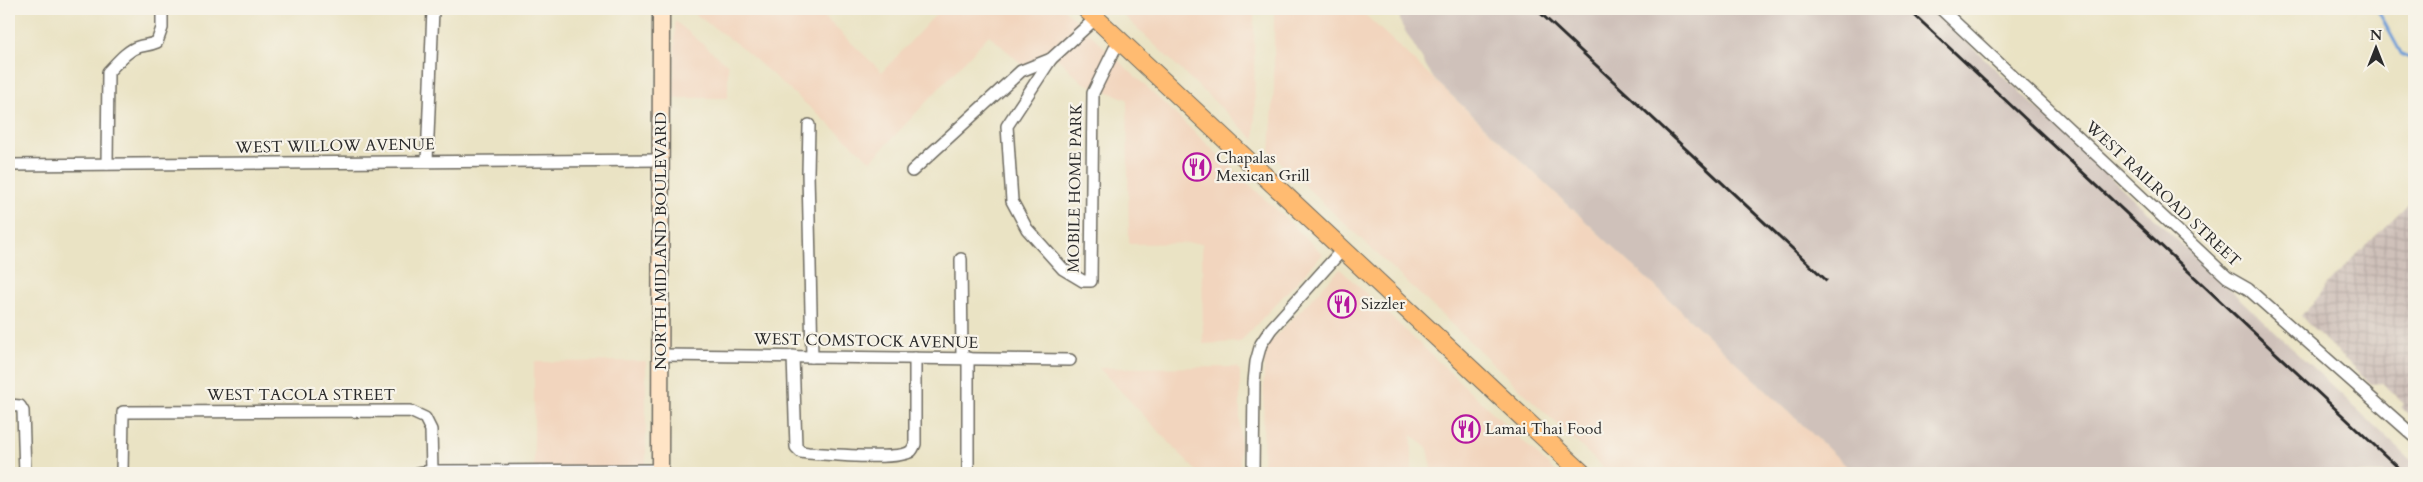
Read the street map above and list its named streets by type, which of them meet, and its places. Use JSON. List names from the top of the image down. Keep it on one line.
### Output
{"streets":{"main road":["NORTH MIDLAND BOULEVARD"],"street":["WEST WILLOW AVENUE","MOBILE HOME PARK","WEST RAILROAD STREET","WEST COMSTOCK AVENUE","WEST TACOLA STREET"]},"crossings":[["WEST WILLOW AVENUE","NORTH MIDLAND BOULEVARD"],["NORTH MIDLAND BOULEVARD","WEST COMSTOCK AVENUE"]],"places":{"restaurant":["Chapalas Mexican Grill","Sizzler","Lamai Thai Food"]},"north":"top"}
